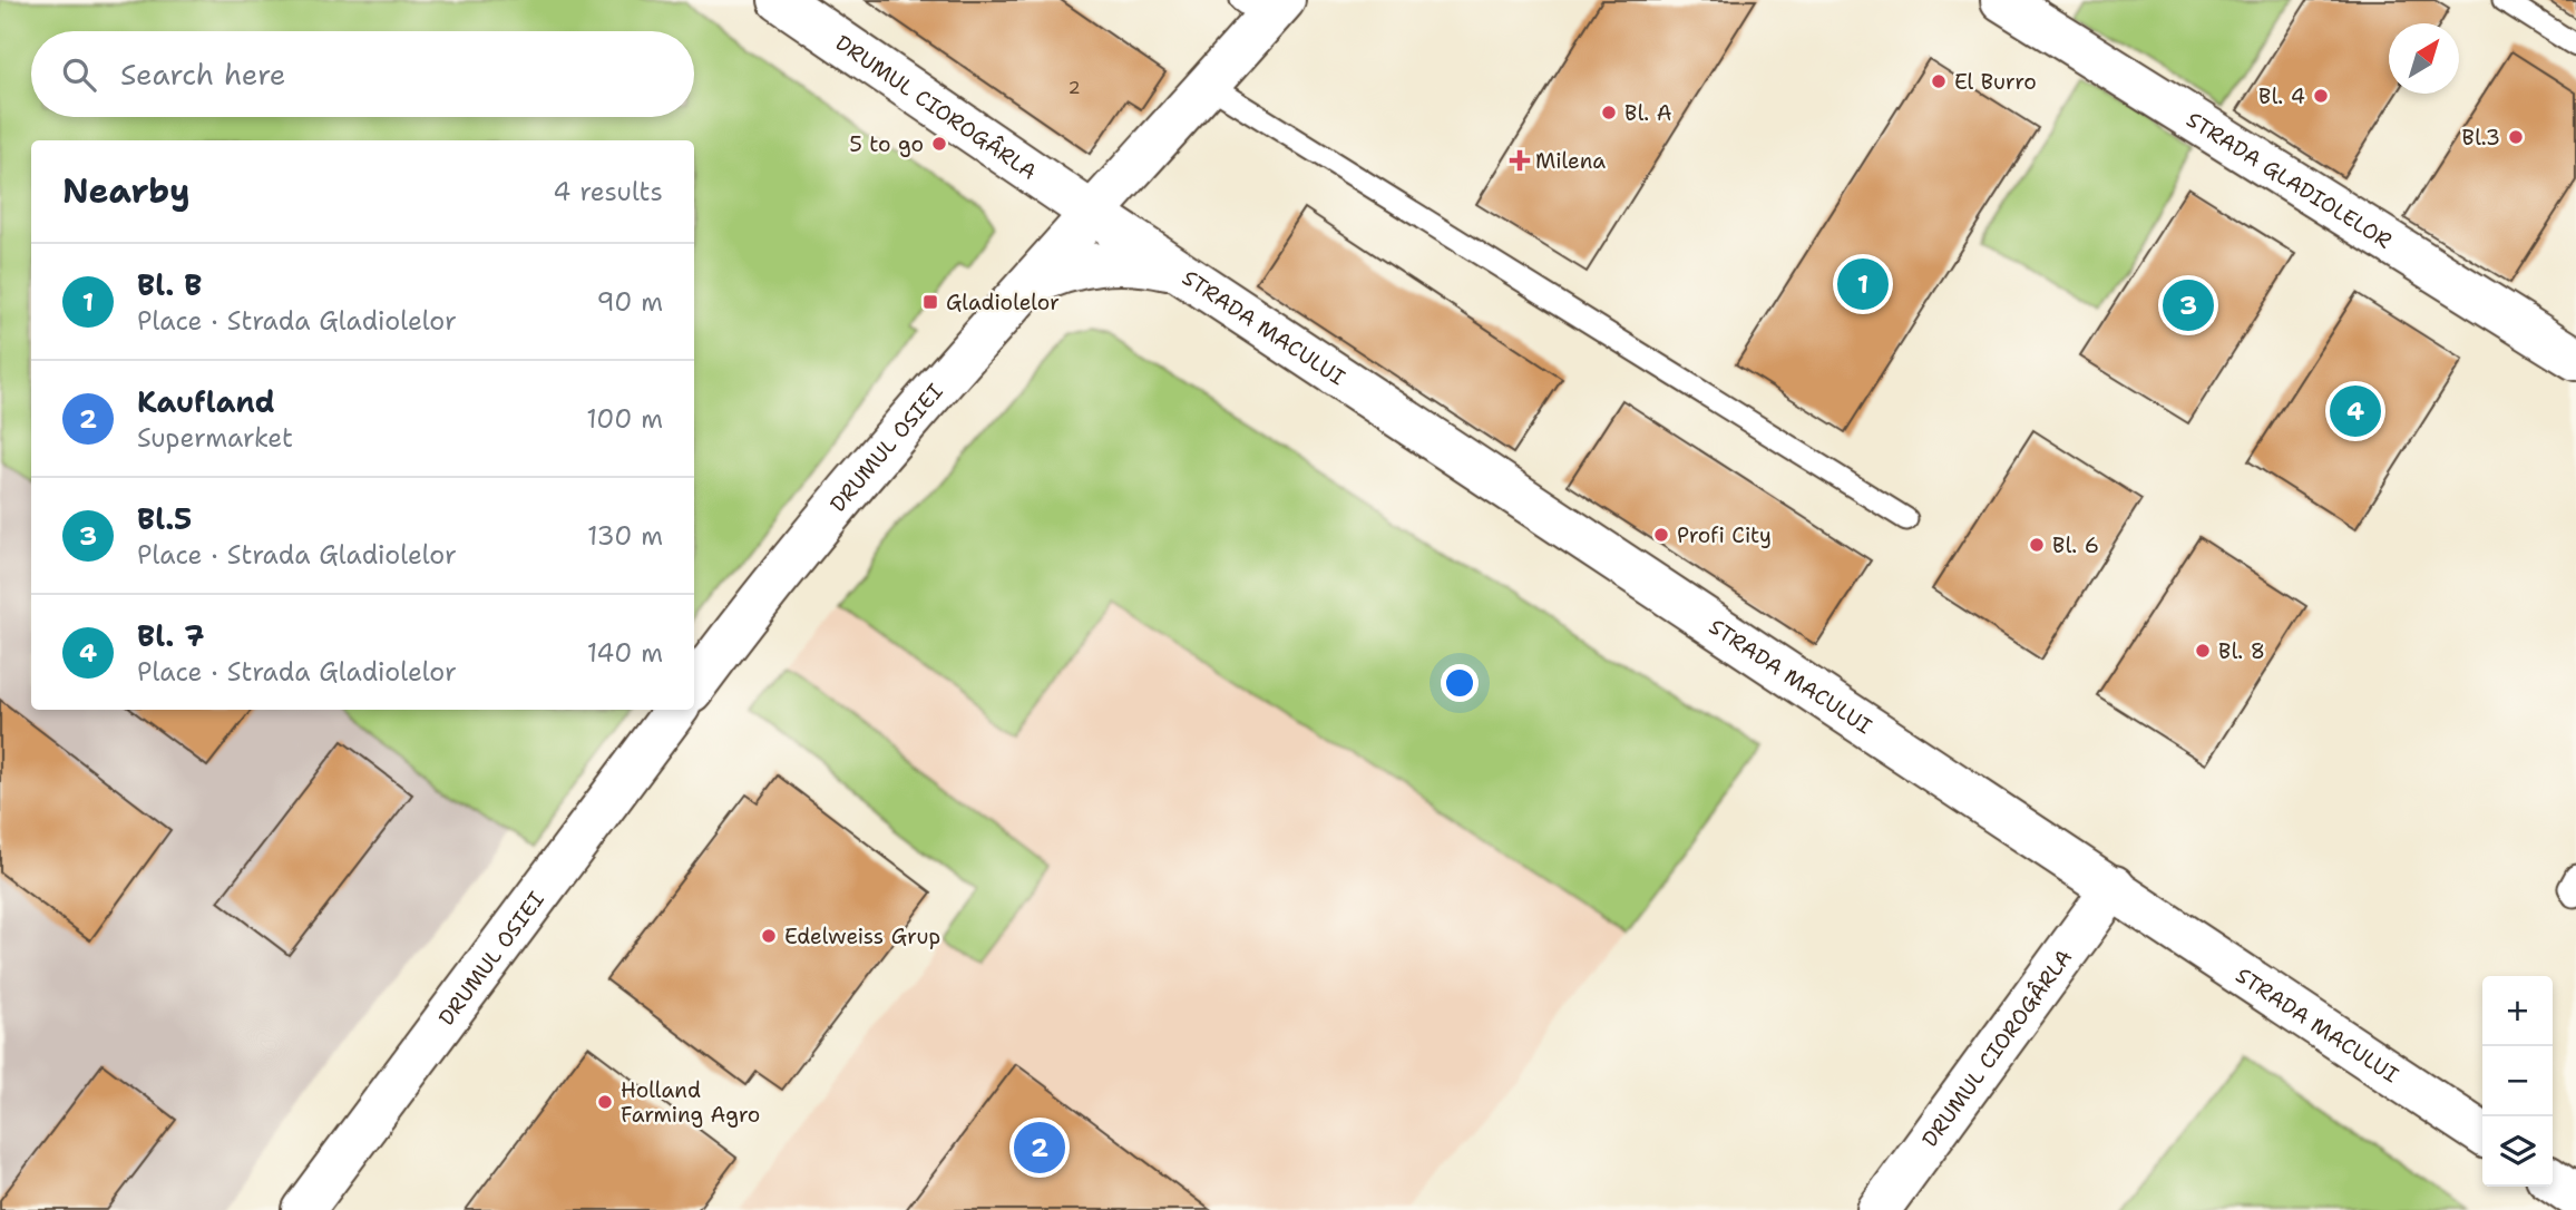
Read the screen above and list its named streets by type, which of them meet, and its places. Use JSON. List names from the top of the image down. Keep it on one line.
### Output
{"streets":{"street":["DRUMUL CIOROGÂRLA","STRADA GLADIOLELOR","STRADA MACULUI","DRUMUL OSIEI"]},"crossings":[["DRUMUL CIOROGÂRLA","STRADA MACULUI"],["DRUMUL CIOROGÂRLA","DRUMUL OSIEI"],["STRADA MACULUI","DRUMUL OSIEI"]],"places":{"other":["El Burro","Bl. 4","Bl. A","Bl.3","5 to go","Profi City","Bl. 6","Bl. 8","Edelweiss Grup","Holland Farming Agro"],"health":["Milena"],"transit":["Gladiolelor"]},"house_numbers":["2"],"north":"top right","page":{"search":"Search here","heading":["Nearby","4 results"],"list":[{"mark":"1","name":"Bl. B","note":"Place · Strada Gladiolelor","value":"90 m"},{"mark":"2","name":"Kaufland","note":"Supermarket","value":"100 m"},{"mark":"3","name":"Bl.5","note":"Place · Strada Gladiolelor","value":"130 m"},{"mark":"4","name":"Bl. 7","note":"Place · Strada Gladiolelor","value":"140 m"}],"pins":["1","3","4","2"],"map_buttons":["+","−"]}}
